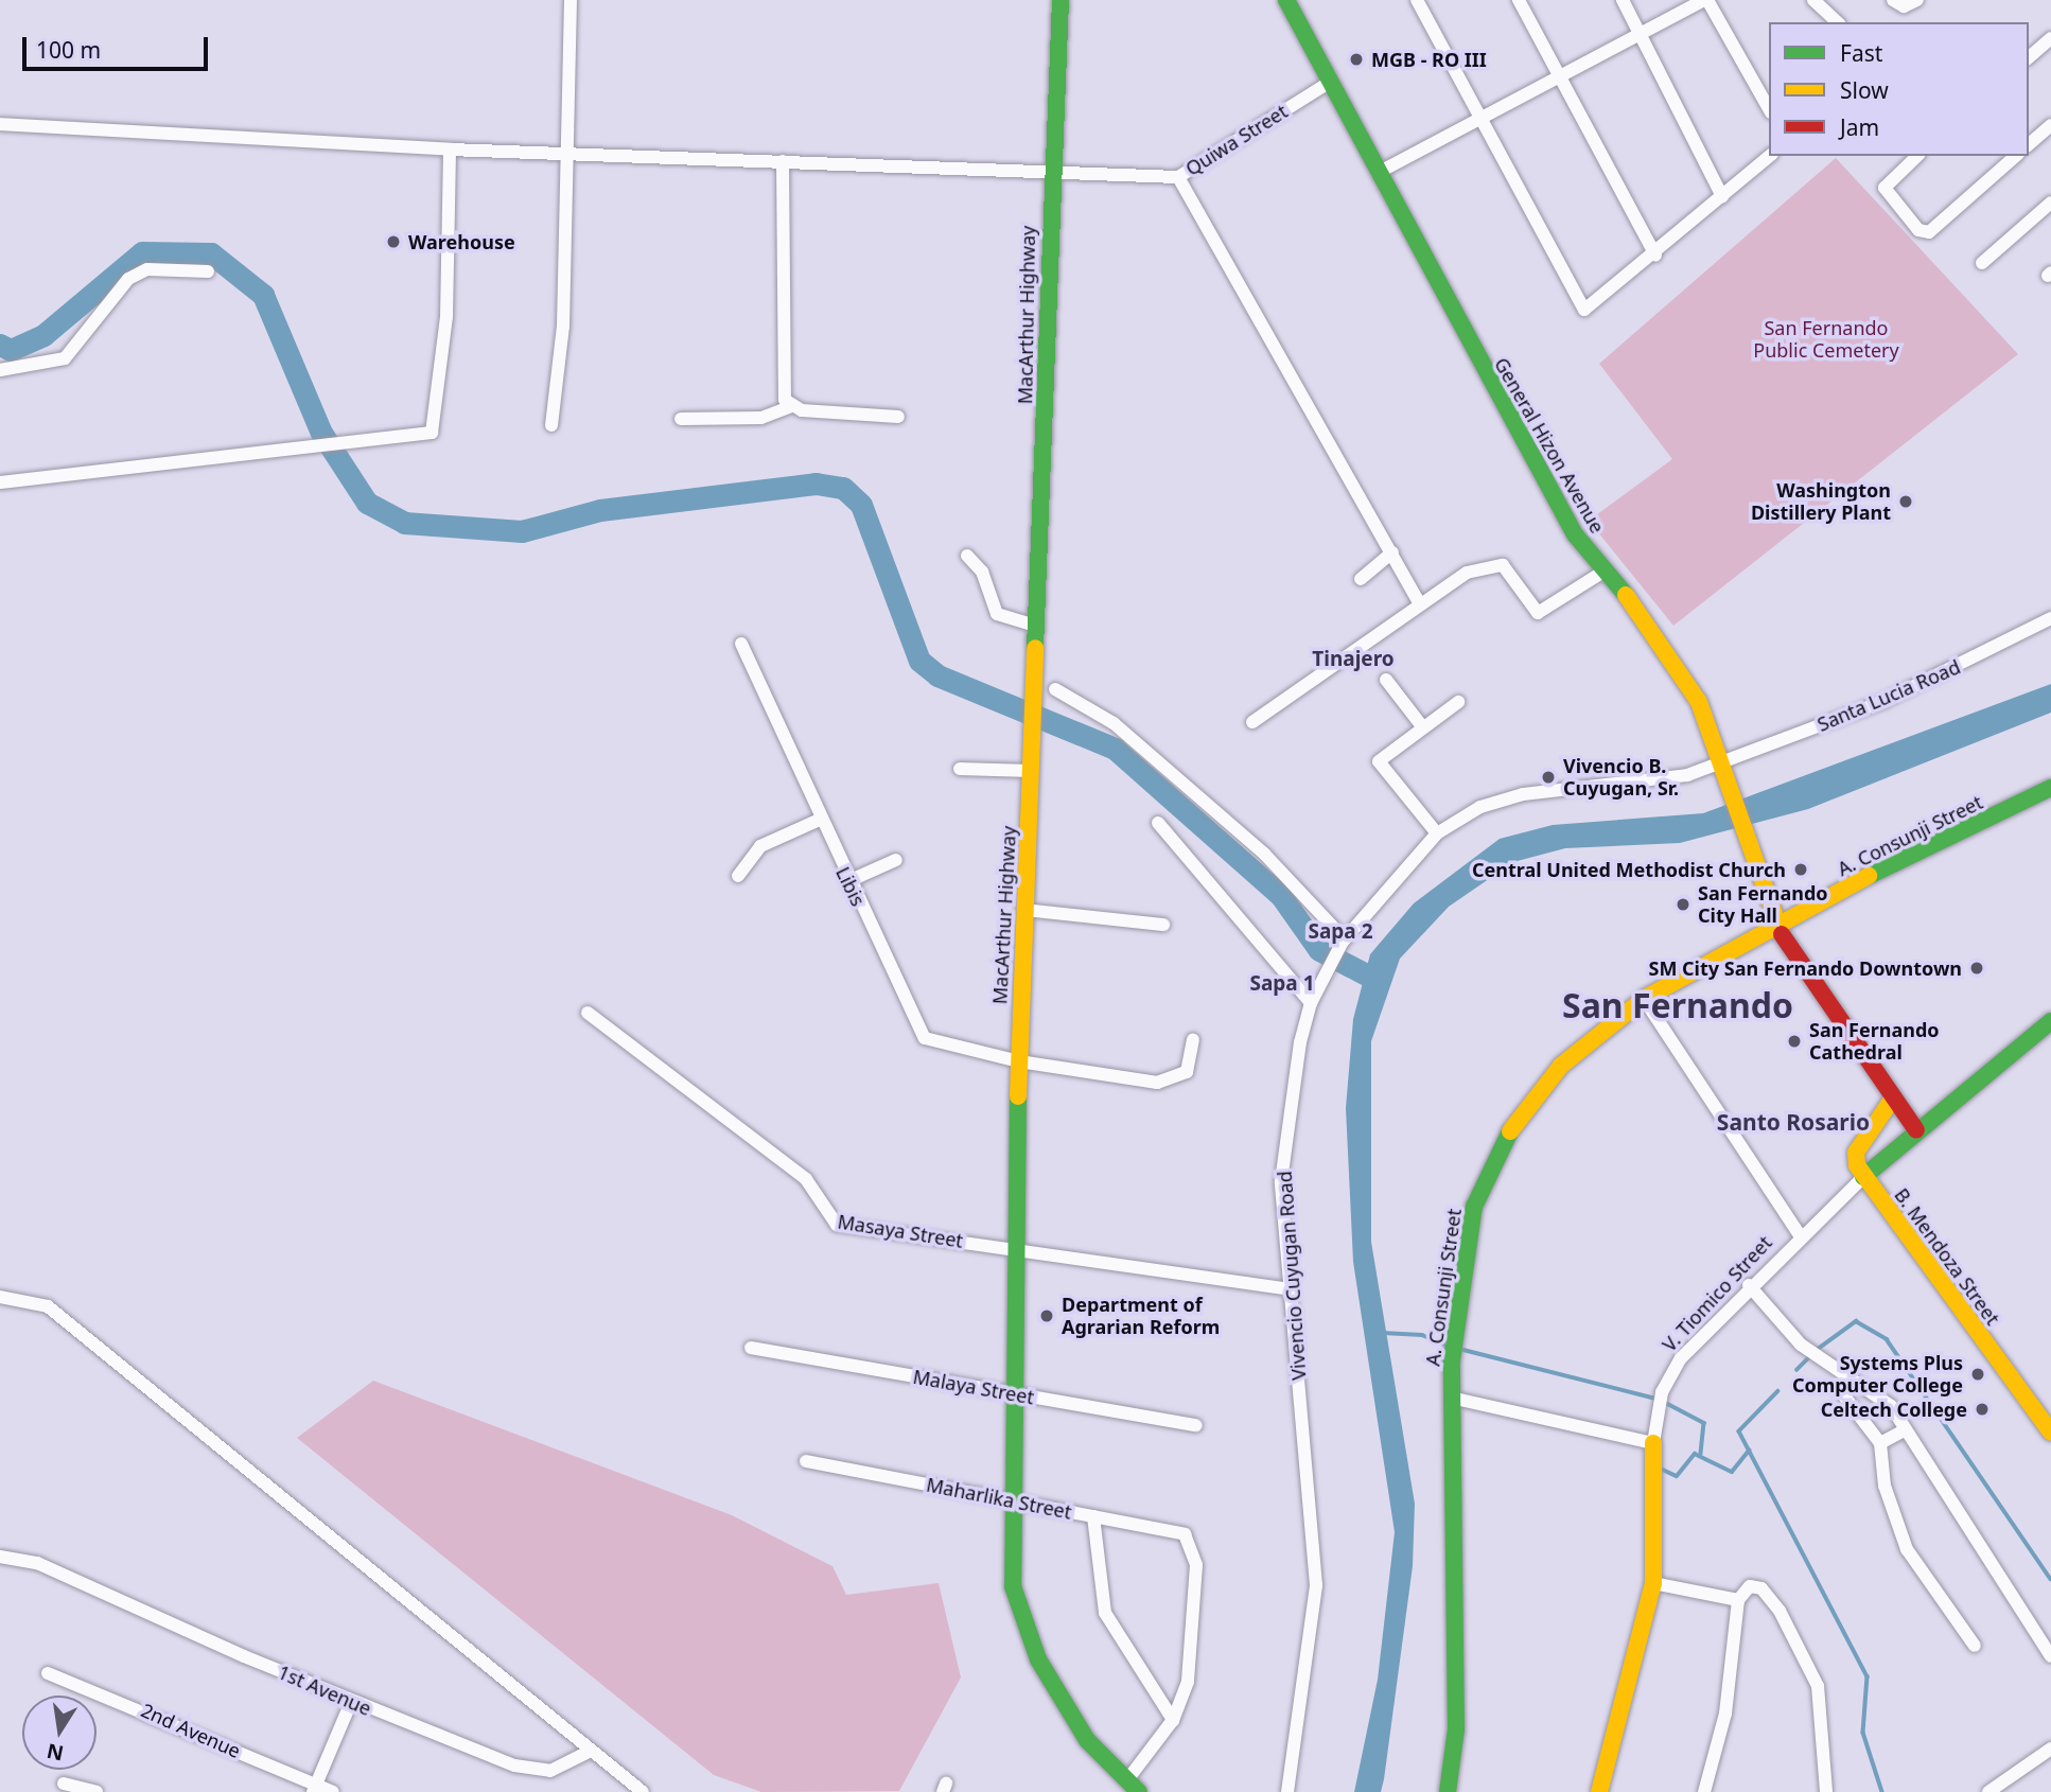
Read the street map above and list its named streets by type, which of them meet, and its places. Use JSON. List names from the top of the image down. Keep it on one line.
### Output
{"streets":{"main road":["MacArthur Highway","General Hizon Avenue","A. Consunji Street","B. Mendoza Street","V. Tiomico Street"],"street":["Quiwa Street","Santa Lucia Road","Libis","Masaya Street","Vivencio Cuyugan Road","Malaya Street","Maharlika Street","1st Avenue","2nd Avenue"]},"crossings":[["Quiwa Street","MacArthur Highway"],["Quiwa Street","General Hizon Avenue"],["MacArthur Highway","Libis"],["MacArthur Highway","Masaya Street"],["MacArthur Highway","Malaya Street"],["MacArthur Highway","Maharlika Street"],["General Hizon Avenue","Santa Lucia Road"],["General Hizon Avenue","A. Consunji Street"],["General Hizon Avenue","Vivencio Cuyugan Road"],["General Hizon Avenue","V. Tiomico Street"],["Santa Lucia Road","Vivencio Cuyugan Road"],["Masaya Street","Vivencio Cuyugan Road"],["B. Mendoza Street","V. Tiomico Street"]],"districts":["Tinajero","Sapa 2","Sapa 1","San Fernando","Santo Rosario"],"parks":["San Fernando Public Cemetery"],"places":["MGB - RO III","Warehouse","Washington Distillery Plant","Vivencio B. Cuyugan, Sr.","Central United Methodist Church","San Fernando City Hall","SM City San Fernando Downtown","San Fernando Cathedral","Department of Agrarian Reform","Systems Plus Computer College","Celtech College"],"legend":["Fast","Slow","Jam"],"scale_bar":"100 m","north":"bottom"}
